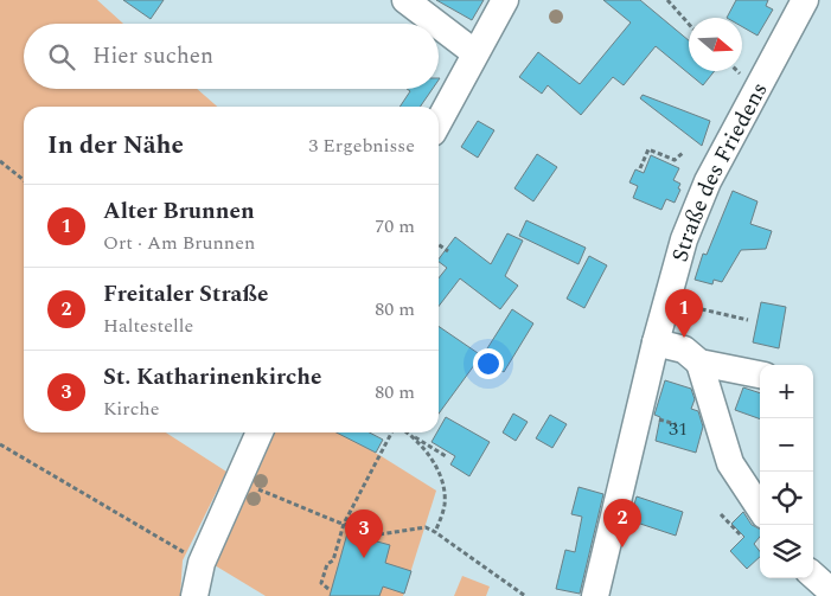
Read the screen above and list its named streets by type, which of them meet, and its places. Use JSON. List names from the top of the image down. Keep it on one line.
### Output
{"streets":{"street":["Straße des Friedens"]},"house_numbers":["31"],"north":"right","page":{"search":"Hier suchen","heading":["In der Nähe","3 Ergebnisse"],"list":[{"mark":"1","name":"Alter Brunnen","note":"Ort · Am Brunnen","value":"70 m"},{"mark":"2","name":"Freitaler Straße","note":"Haltestelle","value":"80 m"},{"mark":"3","name":"St. Katharinenkirche","note":"Kirche","value":"80 m"}],"pins":["1","2","3"],"map_buttons":["+","−"]}}
